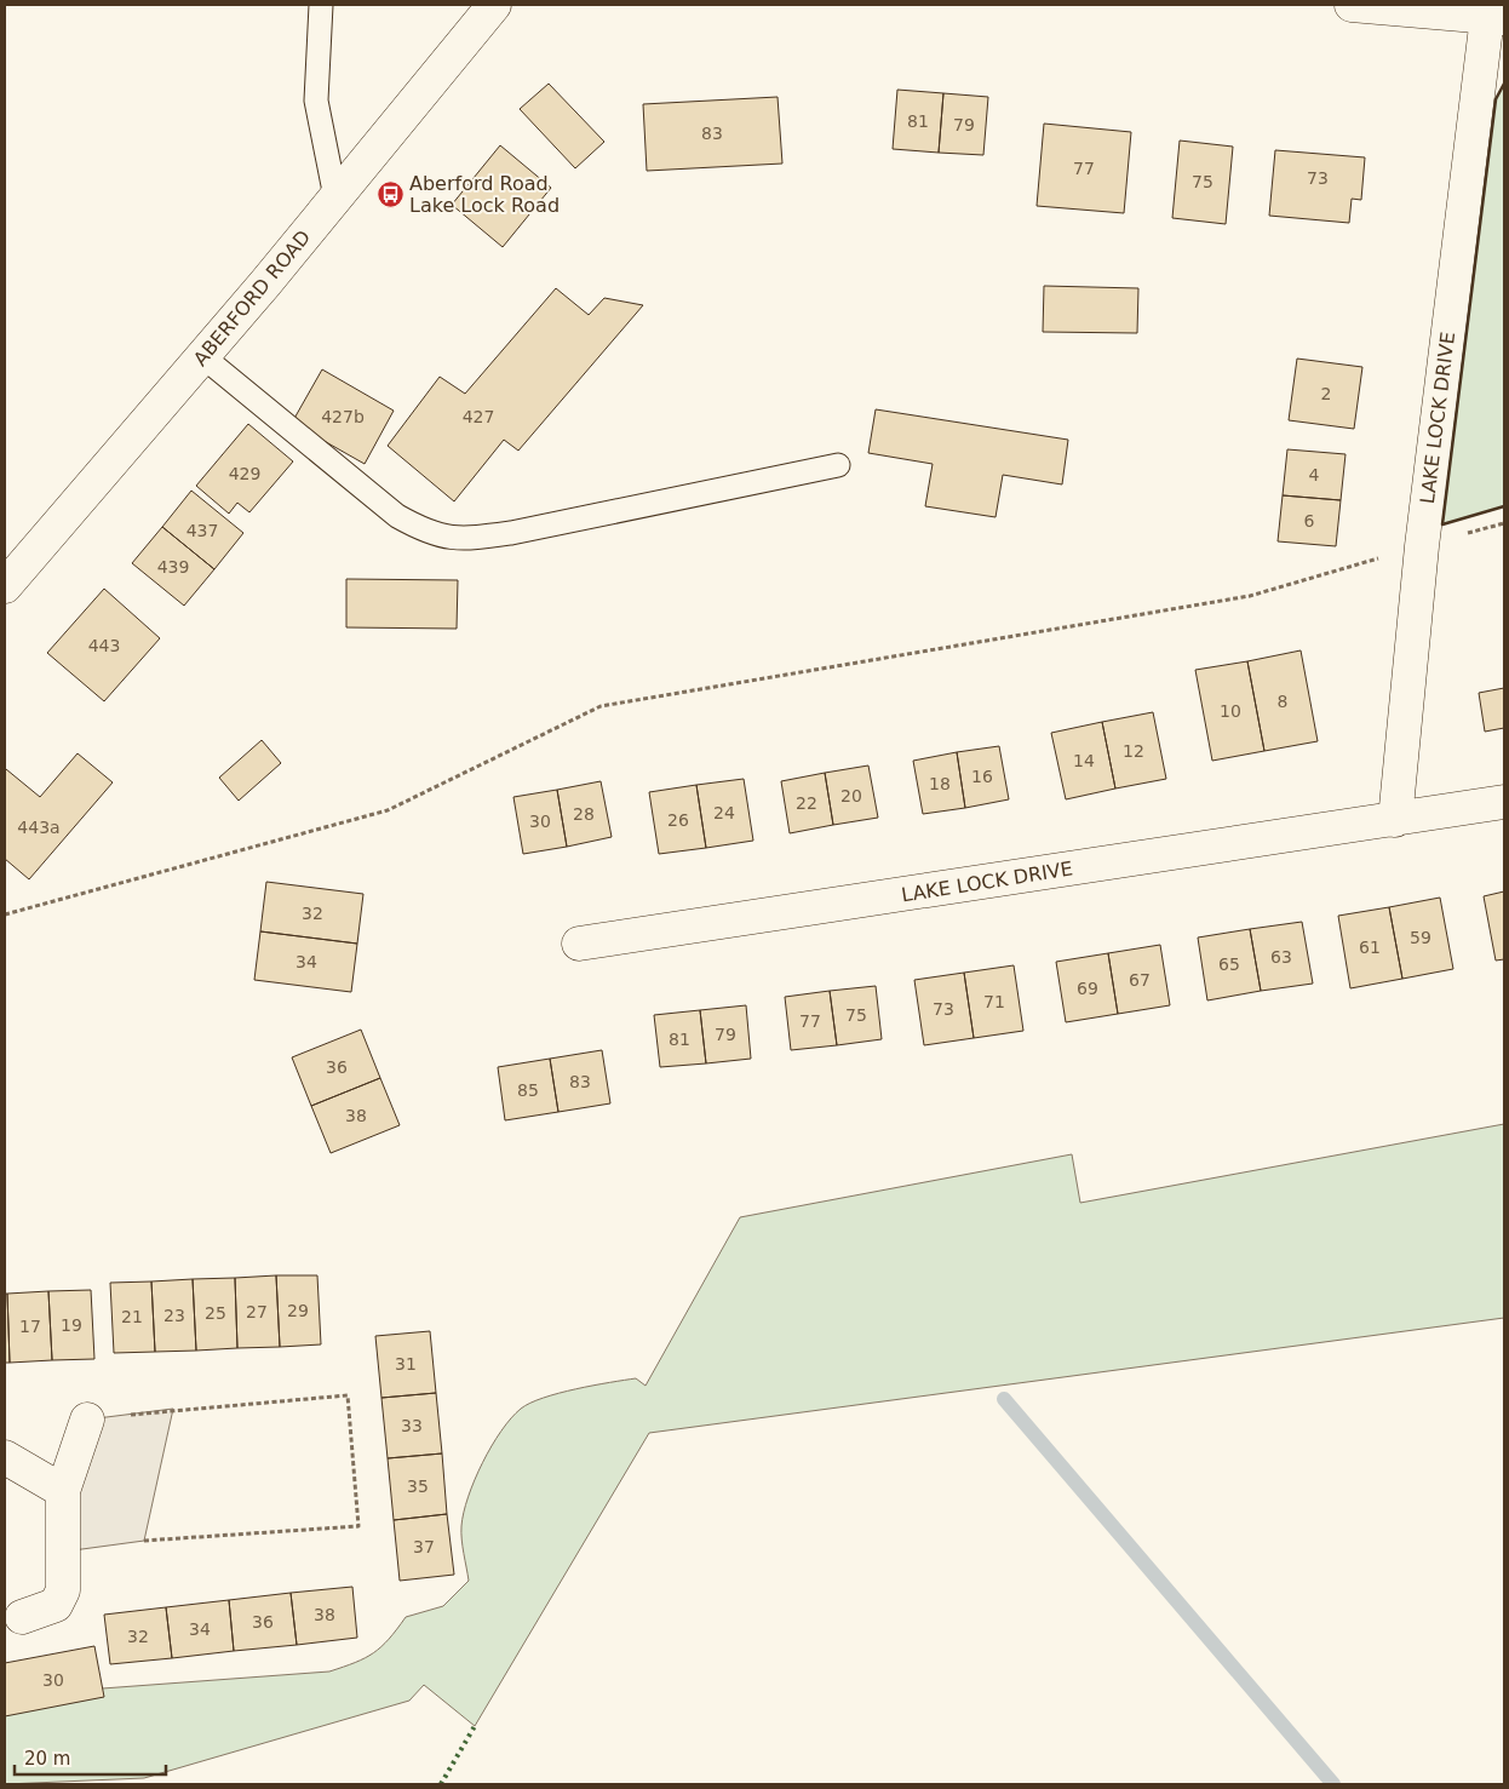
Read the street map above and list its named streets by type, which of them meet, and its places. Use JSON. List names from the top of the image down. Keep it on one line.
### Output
{"streets":{"street":["ABERFORD ROAD","LAKE LOCK DRIVE"]},"places":{"bus stop":["Aberford Road Lake Lock Road"]},"house_numbers":["81","79","83","77","73","75","2","427b","427","429","4","6","437","439","443","8","10","12","14","16","18","20","22","24","28","26","30","443a","32","59","61","63","34","65","67","69","71","73","75","77","79","81","36","83","85","38","29","27","25","23","21","19","17","31","33","35","37","38","36","34","32","30"],"scale_bar":"20 m"}
